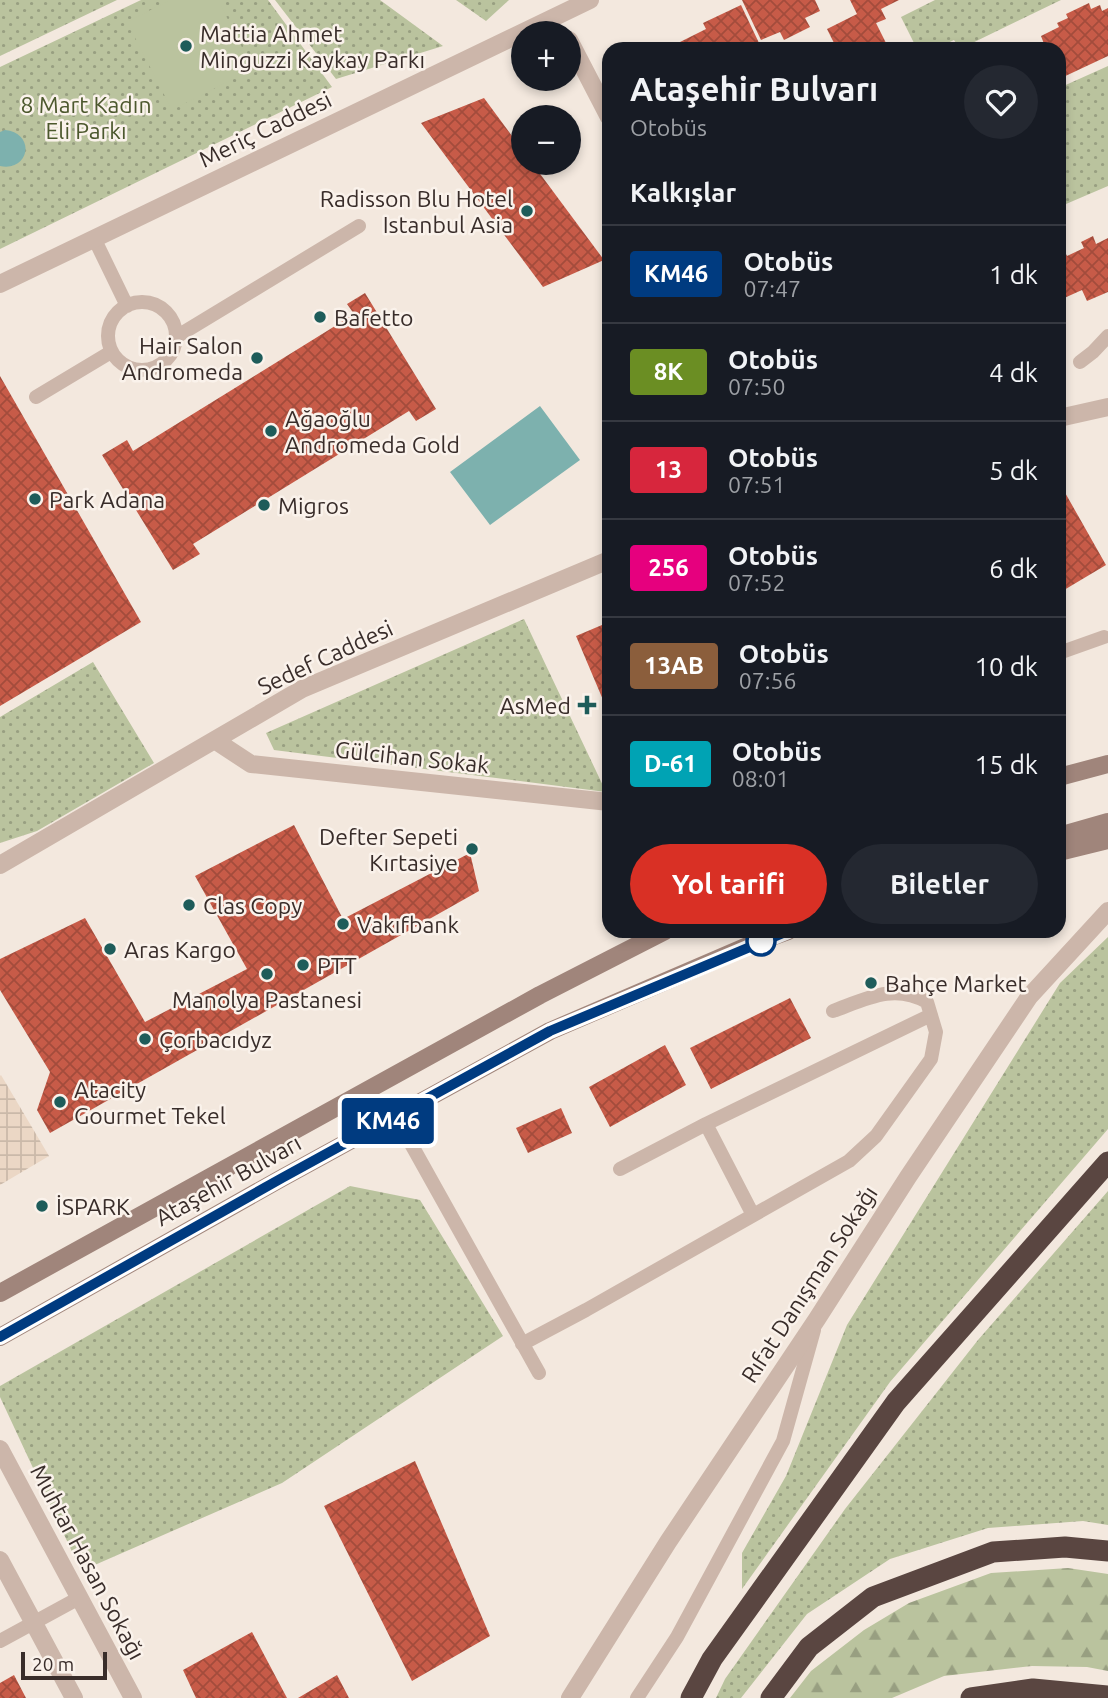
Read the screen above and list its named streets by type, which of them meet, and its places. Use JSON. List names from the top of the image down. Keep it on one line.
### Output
{"streets":{"main road":["Ataşehir Bulvarı"],"street":["Meriç Caddesi","Sedef Caddesi","Gülcihan Sokak","Rıfat Danışman Sokağı","Muhtar Hasan Sokağı"]},"crossings":[["Sedef Caddesi","Gülcihan Sokak"]],"parks":["8 Mart Kadın Eli Parkı"],"places":{"other":["Mattia Ahmet Minguzzi Kaykay Parkı","Radisson Blu Hotel Istanbul Asia","Bafetto","Hair Salon Andromeda","Ağaoğlu Andromeda Gold","Park Adana","Migros","Defter Sepeti Kırtasiye","Clas Copy","Vakıfbank","Aras Kargo","PTT","Manolya Pastanesi","Bahçe Market","Çorbacıdyz","Atacity Gourmet Tekel","İSPARK"],"health":["AsMed"]},"lines":["bus line KM46"],"scale_bar":"20 m","page":{"on_map":"KM46","map_buttons":["+","−"],"heading":[["Ataşehir Bulvarı","Otobüs"],"Kalkışlar"],"list":[{"mark":"KM46","name":"Otobüs","note":"07:47","value":"1 dk"},{"mark":"8K","name":"Otobüs","note":"07:50","value":"4 dk"},{"mark":"13","name":"Otobüs","note":"07:51","value":"5 dk"},{"mark":"256","name":"Otobüs","note":"07:52","value":"6 dk"},{"mark":"13AB","name":"Otobüs","note":"07:56","value":"10 dk"},{"mark":"D-61","name":"Otobüs","note":"08:01","value":"15 dk"}],"buttons":["Yol tarifi","Biletler"],"scale":"20 m"}}
